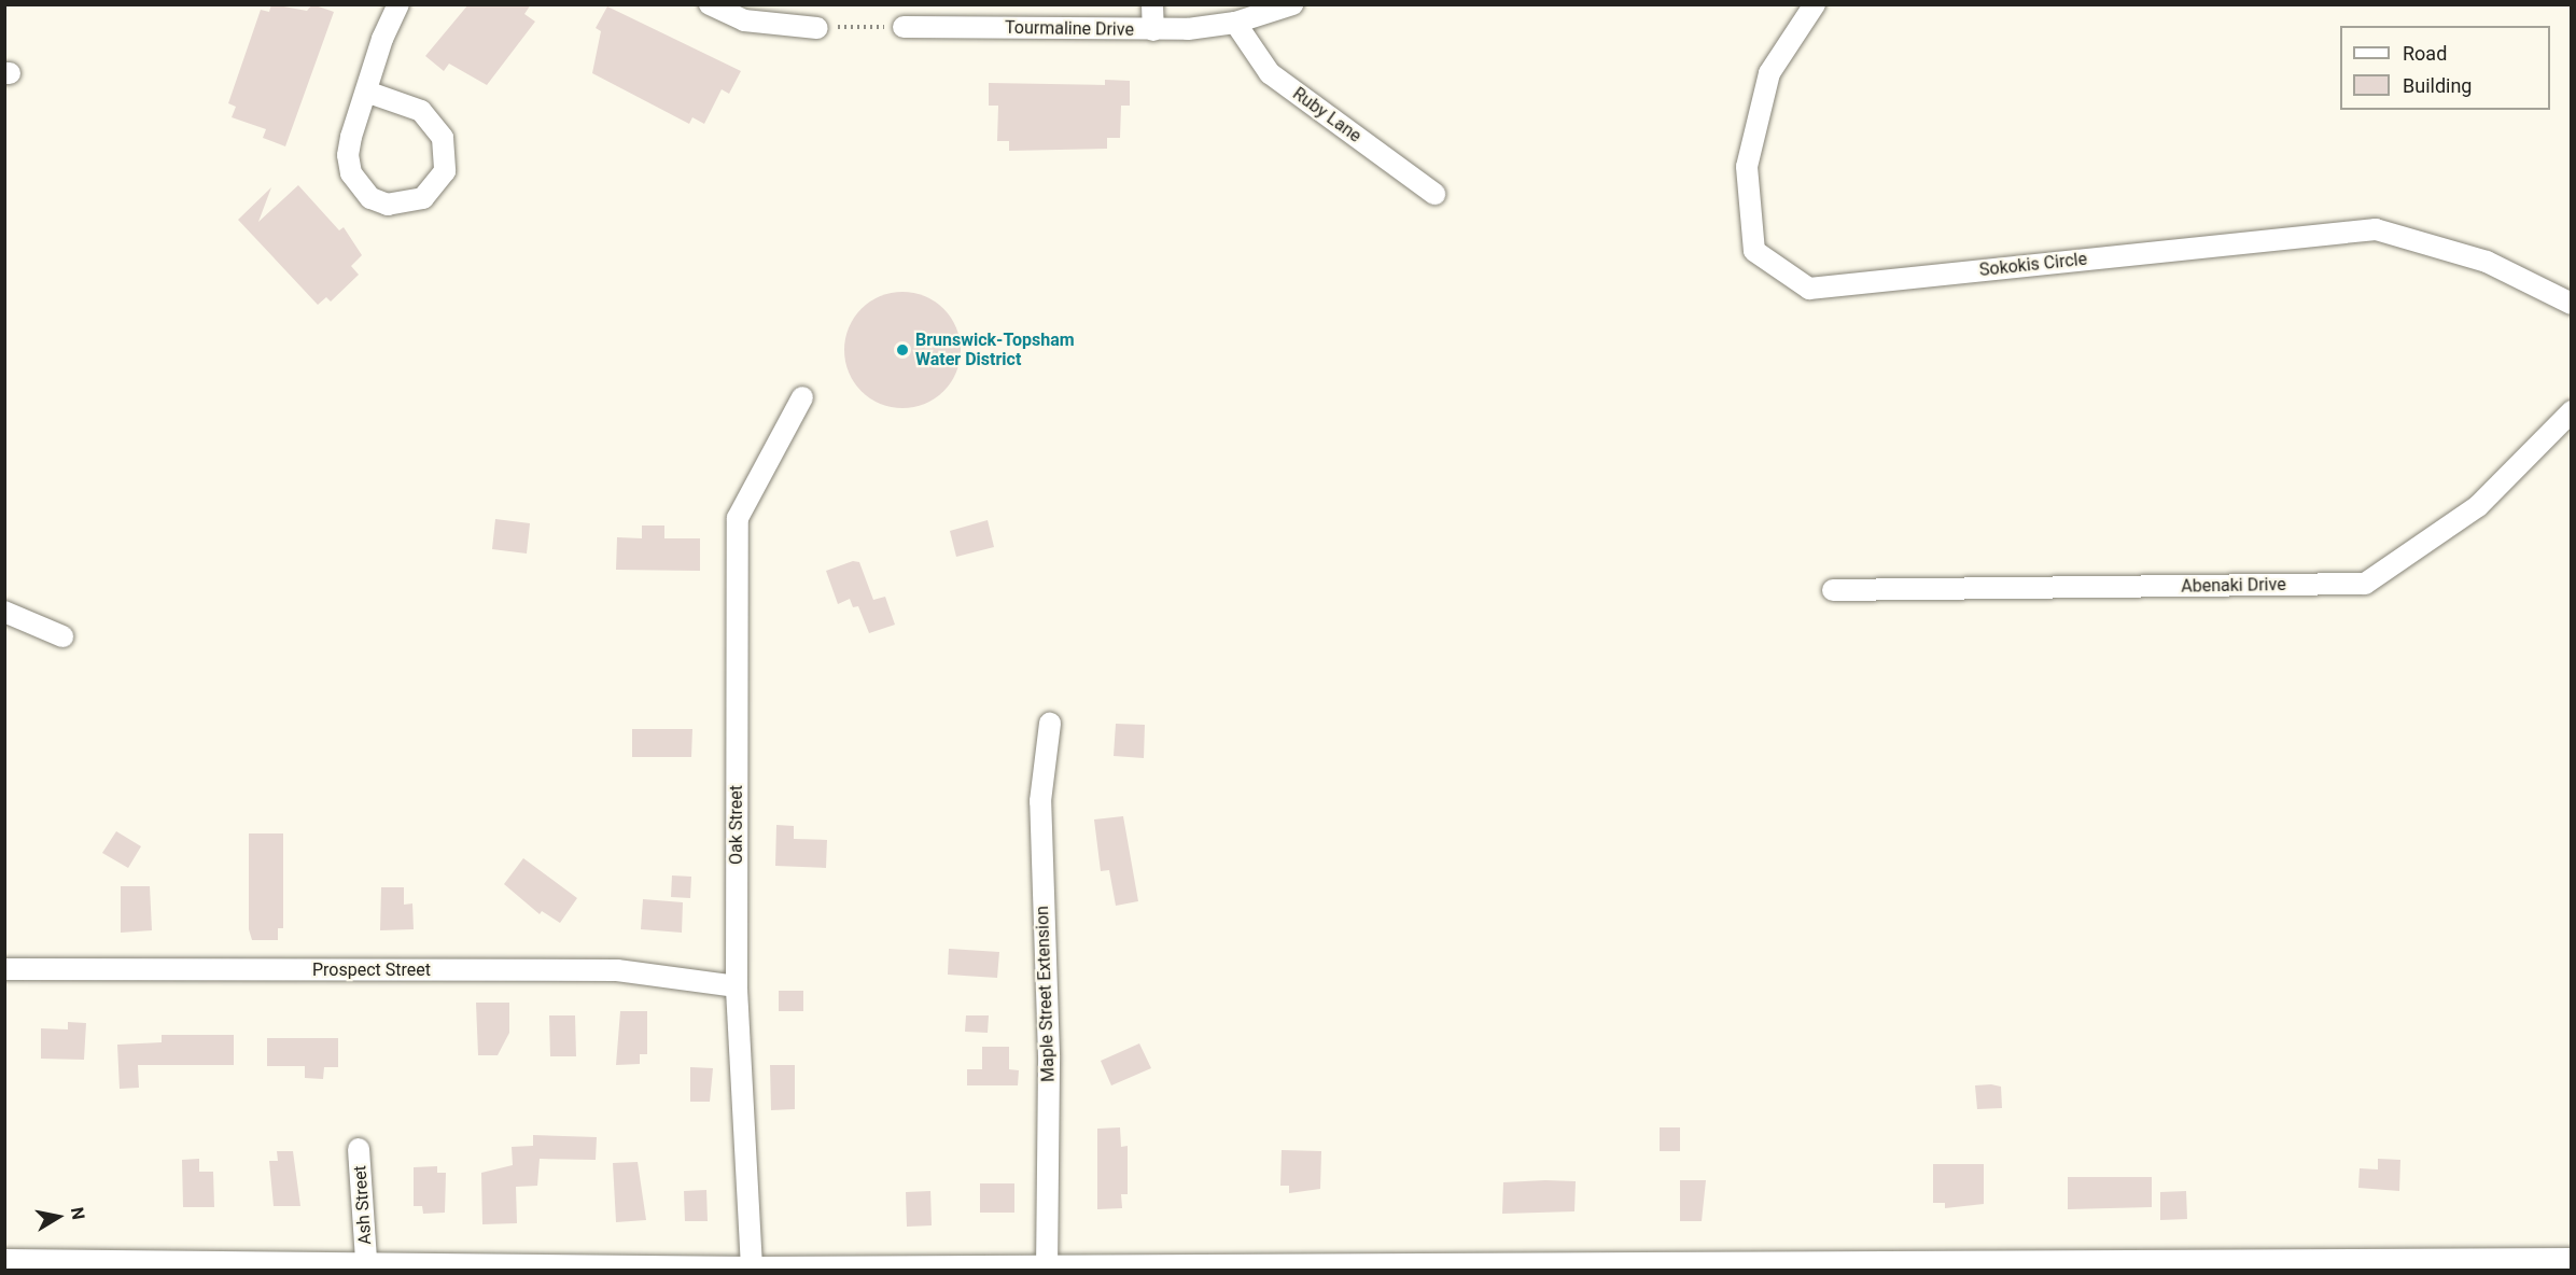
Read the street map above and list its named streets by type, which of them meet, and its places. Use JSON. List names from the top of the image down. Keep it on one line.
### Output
{"streets":{"street":["Tourmaline Drive","Ruby Lane","Sokokis Circle","Abenaki Drive","Oak Street","Prospect Street","Maple Street Extension","Ash Street"]},"crossings":[["Tourmaline Drive","Ruby Lane"],["Oak Street","Prospect Street"]],"places":["Brunswick-Topsham Water District"],"legend":["Road","Building"],"north":"right"}
